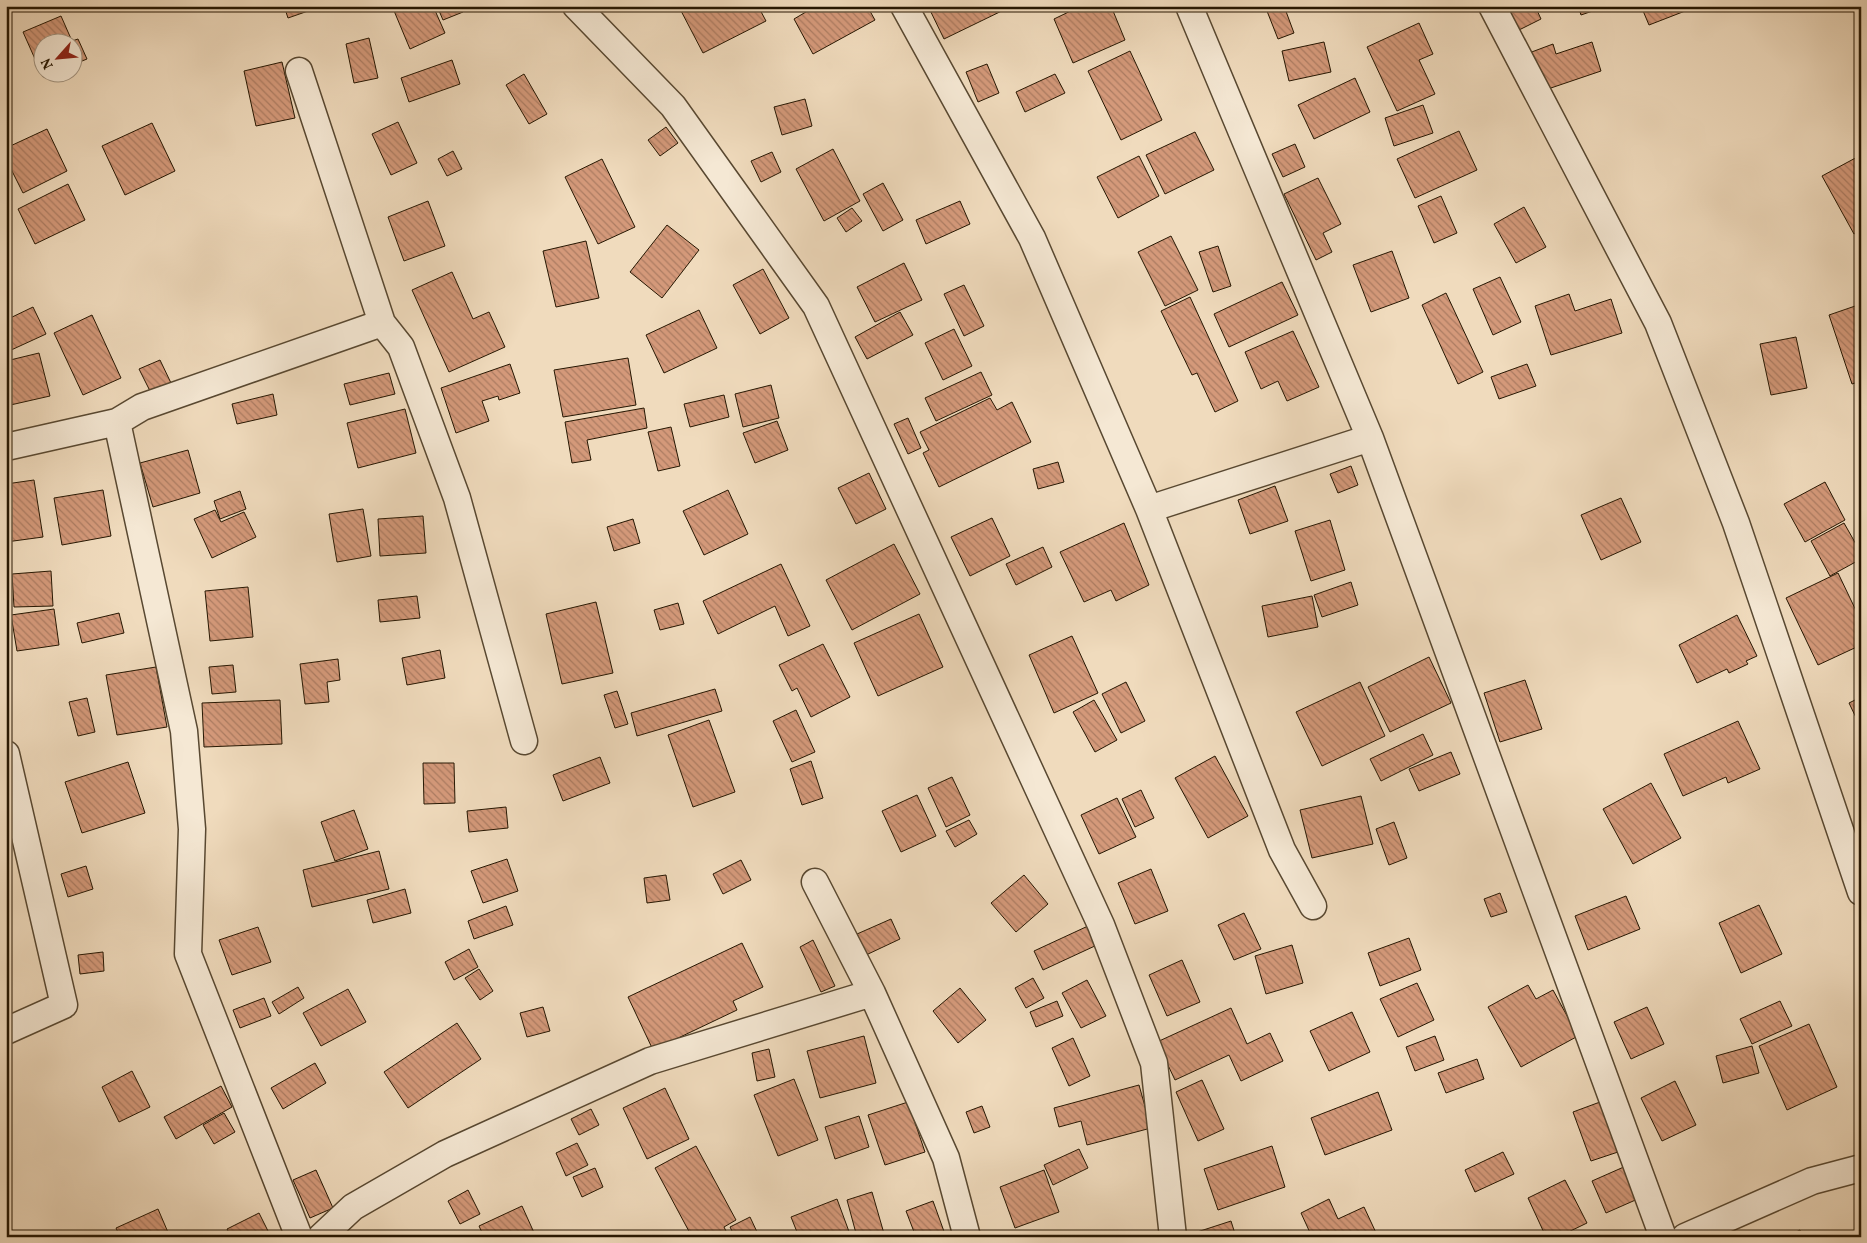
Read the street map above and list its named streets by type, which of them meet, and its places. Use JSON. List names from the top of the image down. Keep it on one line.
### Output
{"north":"bottom left"}
